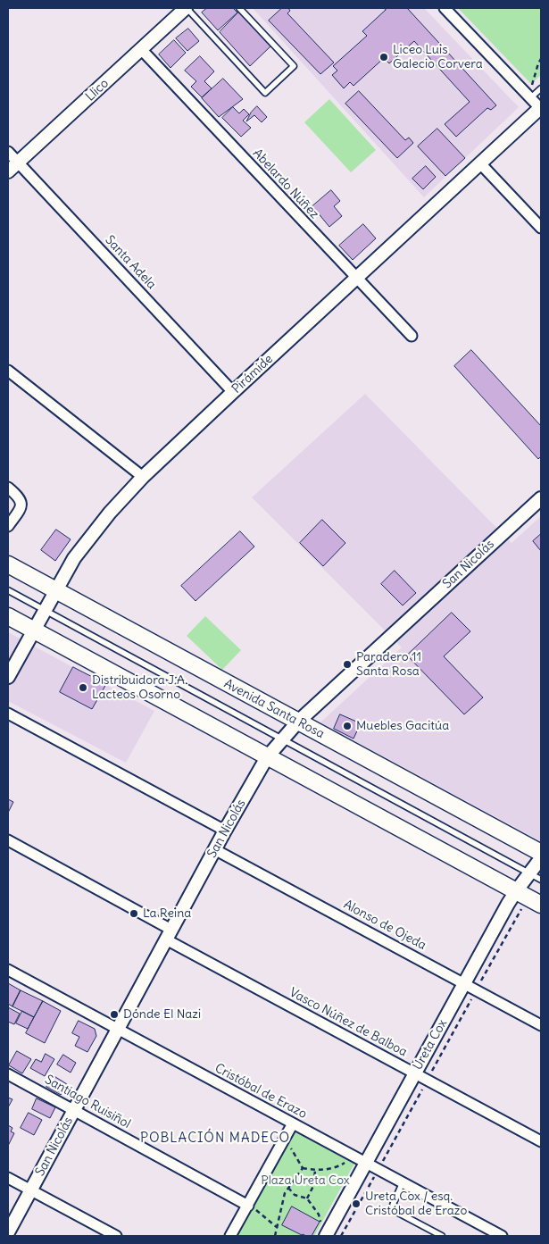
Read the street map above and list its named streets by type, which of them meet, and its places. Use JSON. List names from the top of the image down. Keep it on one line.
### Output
{"streets":{"main road":["Avenida Santa Rosa"],"street":["Llico","Abelardo Núñez","Santa Adela","Pirámide","San Nicolás","Alonso de Ojeda","Vasco Núñez de Balboa","Ureta Cox","Cristóbal de Erazo","Santiago Ruisiñol"]},"crossings":[["Llico","Abelardo Núñez"],["Llico","Santa Adela"],["Abelardo Núñez","Pirámide"],["Santa Adela","Pirámide"],["Pirámide","Avenida Santa Rosa"],["San Nicolás","Avenida Santa Rosa"],["San Nicolás","Alonso de Ojeda"],["San Nicolás","Vasco Núñez de Balboa"],["San Nicolás","Cristóbal de Erazo"],["San Nicolás","Santiago Ruisiñol"],["Alonso de Ojeda","Ureta Cox"],["Vasco Núñez de Balboa","Ureta Cox"],["Ureta Cox","Cristóbal de Erazo"]],"districts":["POBLACIÓN MADECO"],"parks":["Plaza Ureta Cox"],"places":["Liceo Luis Galecio Corvera","Paradero 11 Santa Rosa","Distribuidora J.A. Lacteos Osorno","Muebles Gacitúa","La Reina","Dónde El Nazi","Ureta Cox / esq. Cristóbal de Erazo"]}
